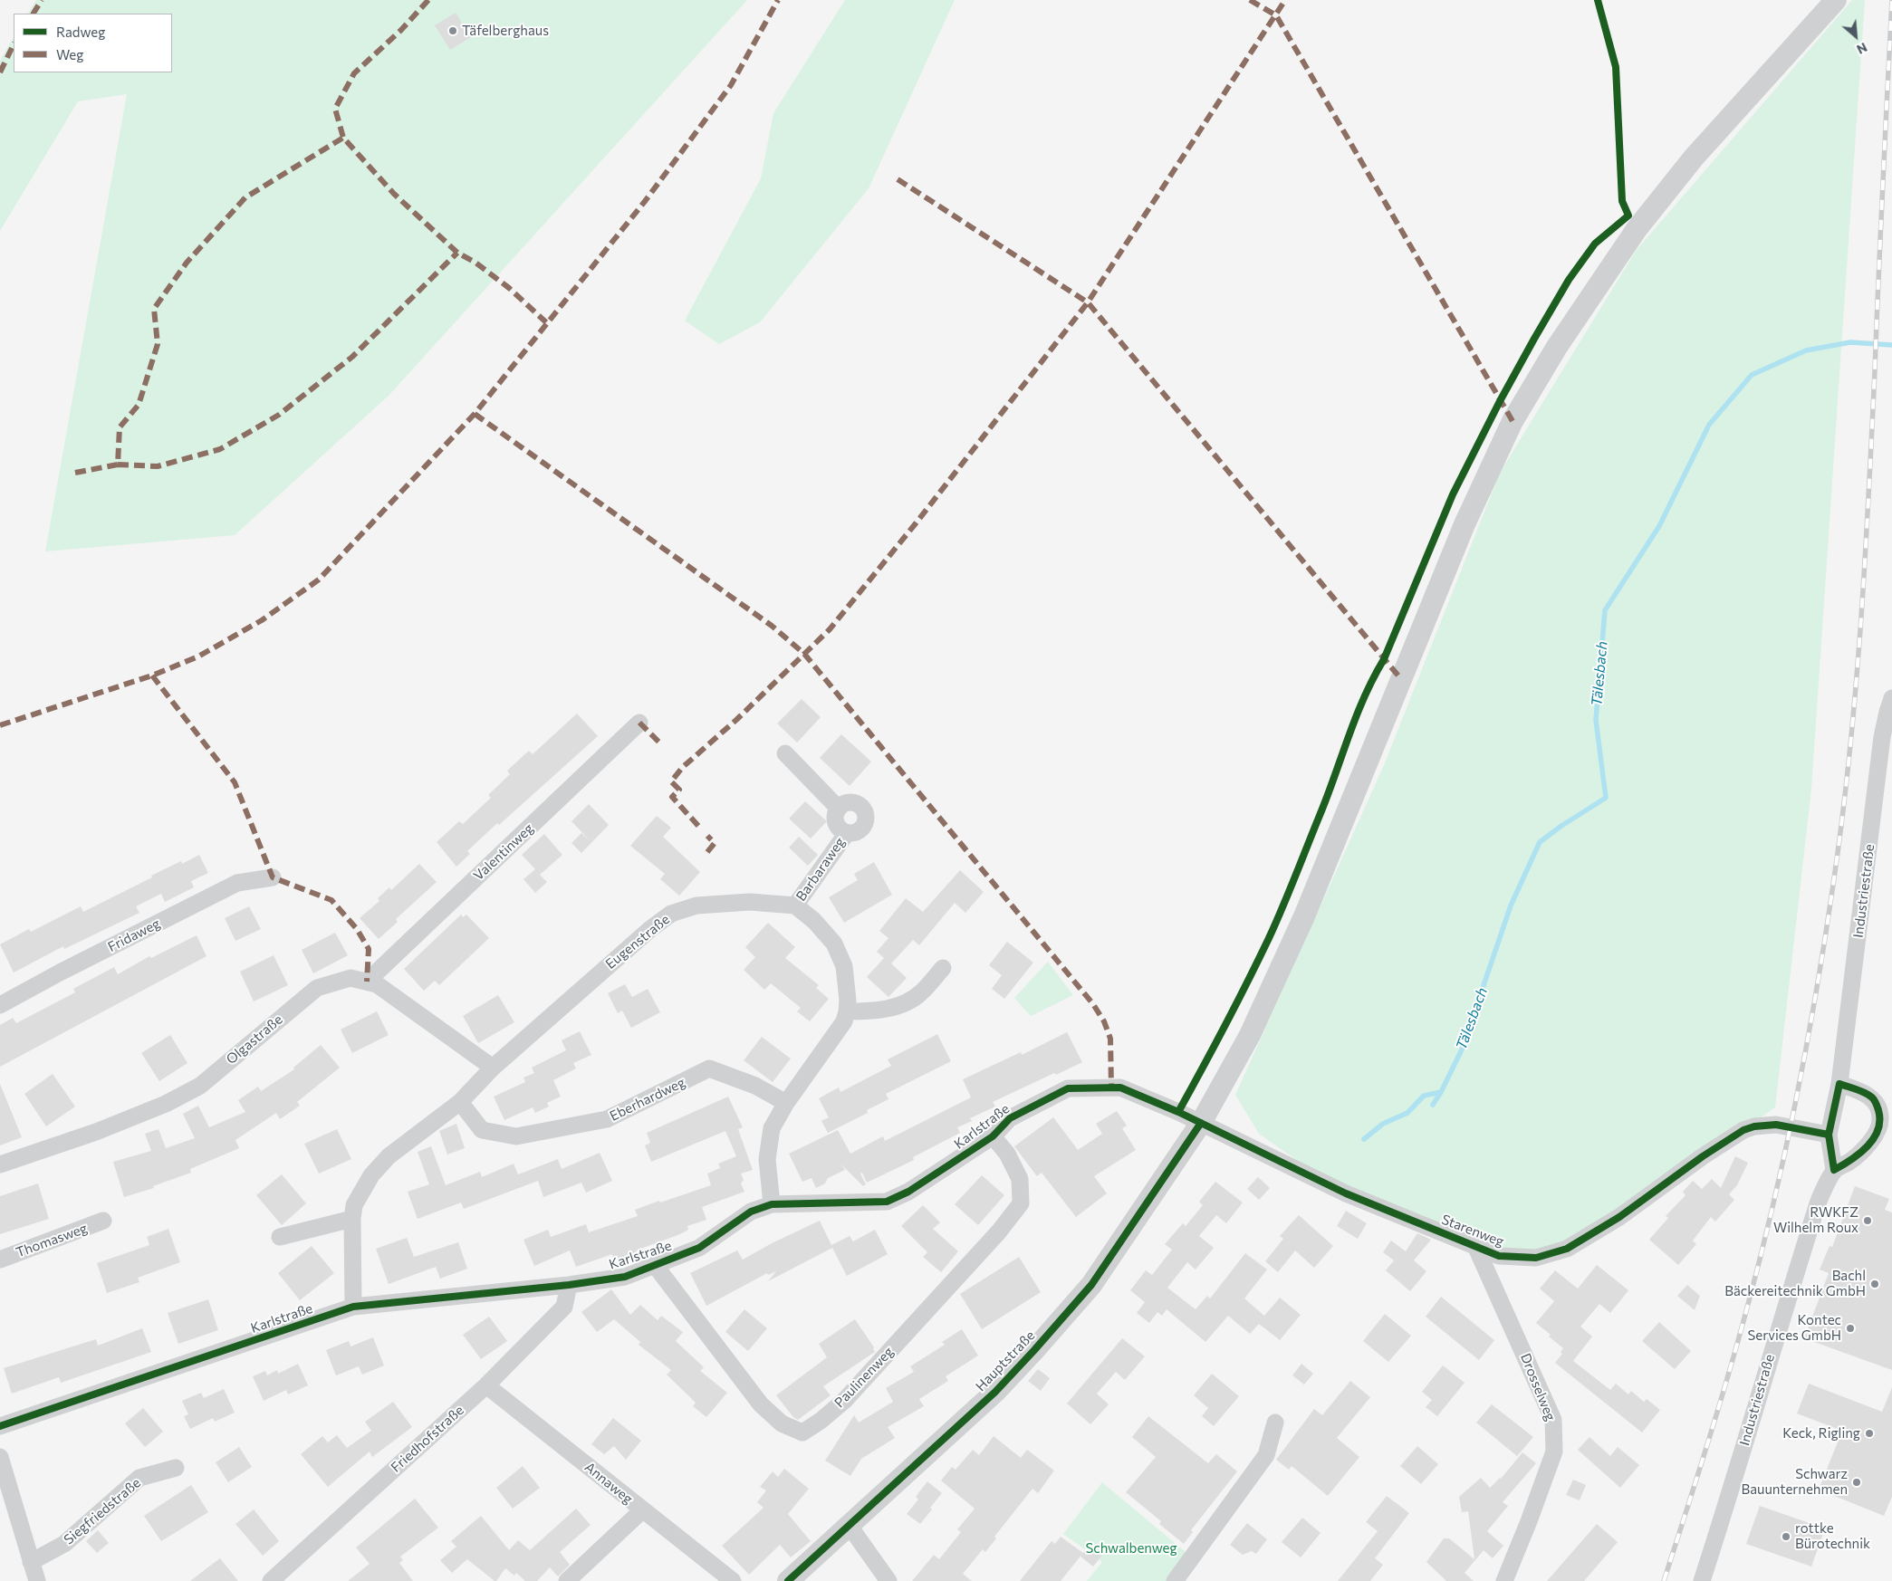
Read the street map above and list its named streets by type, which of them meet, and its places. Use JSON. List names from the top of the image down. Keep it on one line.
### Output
{"streets":{"street":["Valentinweg","Barbaraweg","Industriestraße","Fridaweg","Eugenstraße","Olgastraße","Eberhardweg","Karlstraße","Starenweg","Thomasweg","Hauptstraße","Paulinenweg","Drosselweg","Friedhofstraße","Annaweg","Siegfriedstraße"]},"crossings":[["Valentinweg","Olgastraße"],["Barbaraweg","Eugenstraße"],["Industriestraße","Starenweg"],["Eugenstraße","Olgastraße"],["Eugenstraße","Eberhardweg"],["Eugenstraße","Karlstraße"],["Karlstraße","Starenweg"],["Karlstraße","Hauptstraße"],["Karlstraße","Paulinenweg"],["Karlstraße","Friedhofstraße"],["Starenweg","Hauptstraße"],["Starenweg","Drosselweg"],["Friedhofstraße","Annaweg"]],"water":["Tälesbach"],"parks":["Schwalbenweg"],"places":["Täfelberghaus","RWKFZ Wilhelm Roux","Bachl Bäckereitechnik GmbH","Kontec Services GmbH","Keck, Rigling","Schwarz Bauunternehmen","rottke Bürotechnik"],"legend":["Radweg","Weg"],"north":"bottom right"}
